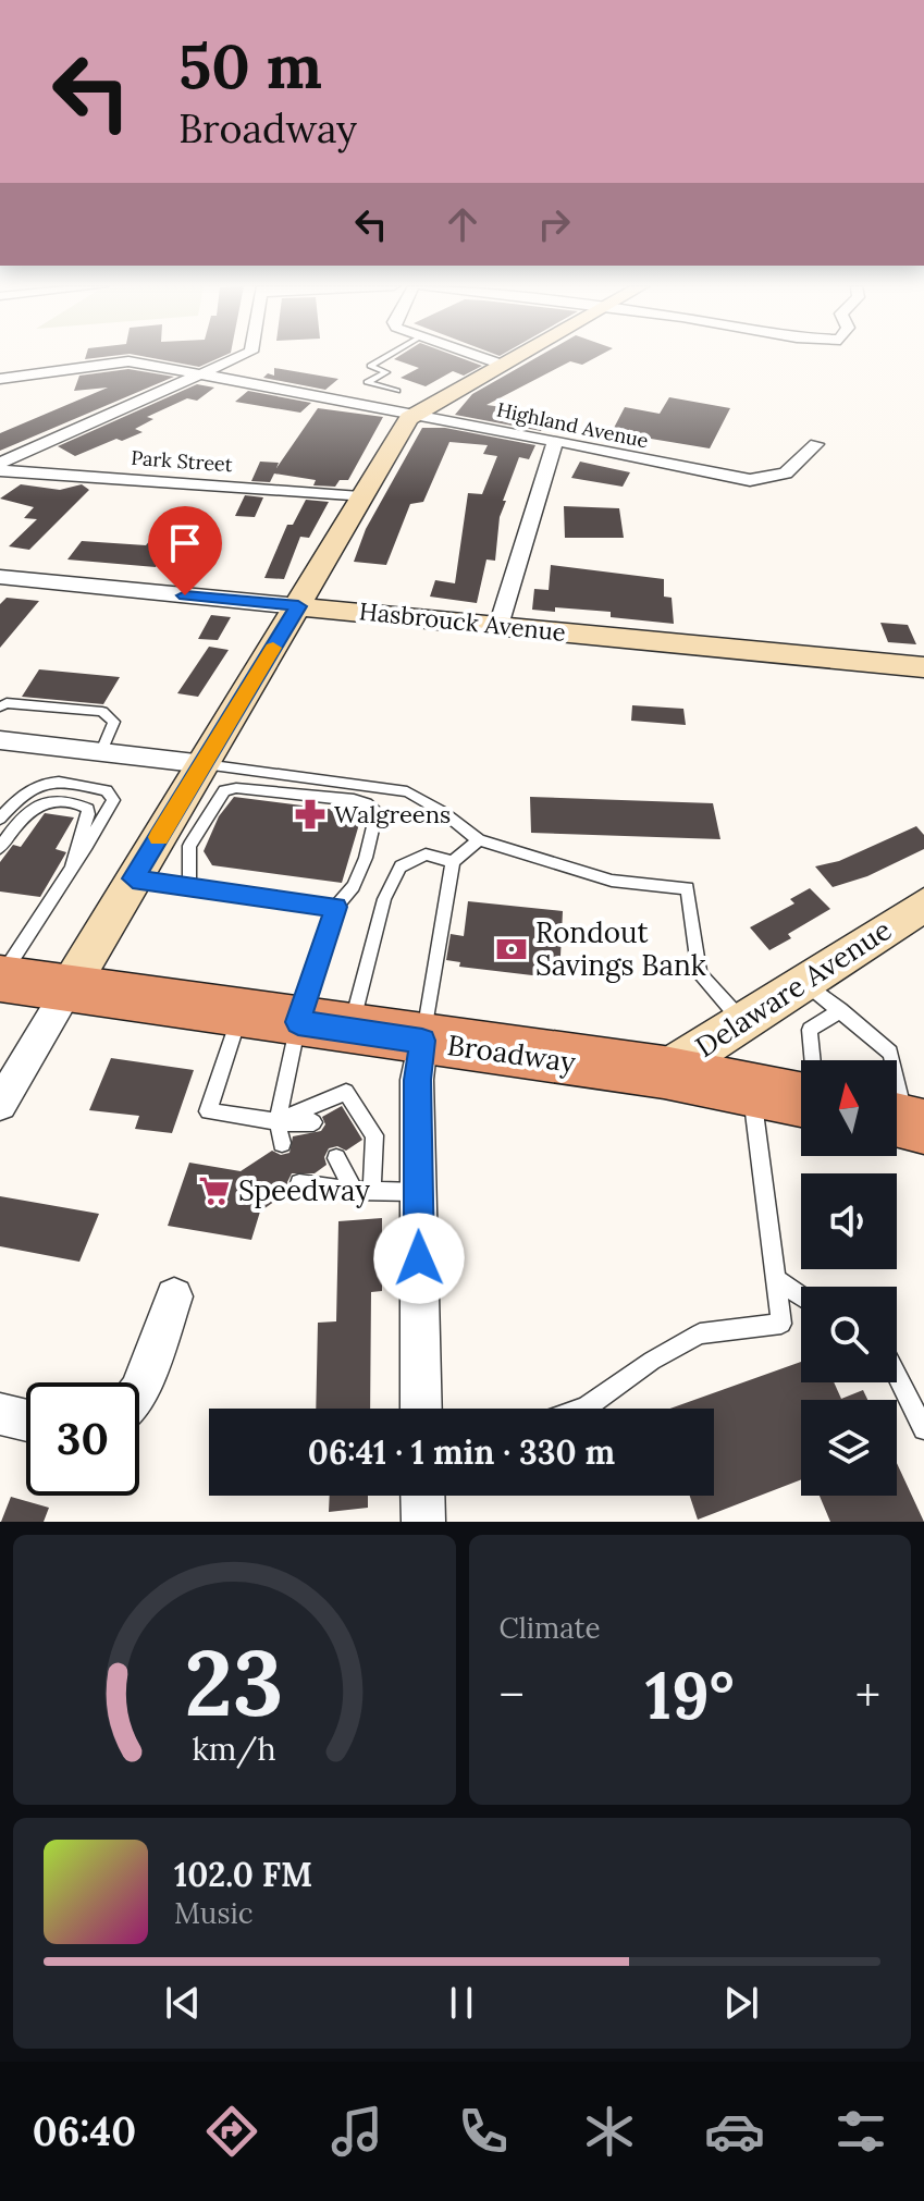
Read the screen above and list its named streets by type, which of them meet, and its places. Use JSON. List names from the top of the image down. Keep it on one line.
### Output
{"streets":{"highway":["Broadway"],"main road":["Hasbrouck Avenue","Delaware Avenue"],"street":["Highland Avenue","Park Street"]},"crossings":[["Delaware Avenue","Broadway"]],"places":{"pharmacy":["Walgreens"],"bank":["Rondout Savings Bank"],"supermarket":["Speedway"]},"north":"top","page":{"turn":["50 m","Broadway"],"limit":"30","trip":"06:41 · 1 min · 330 m","tile":"Climate","heat":["−","19°","+"],"song":["102.0 FM","Music"],"tabs":"06:40","gauge":["23","km/h"]}}
